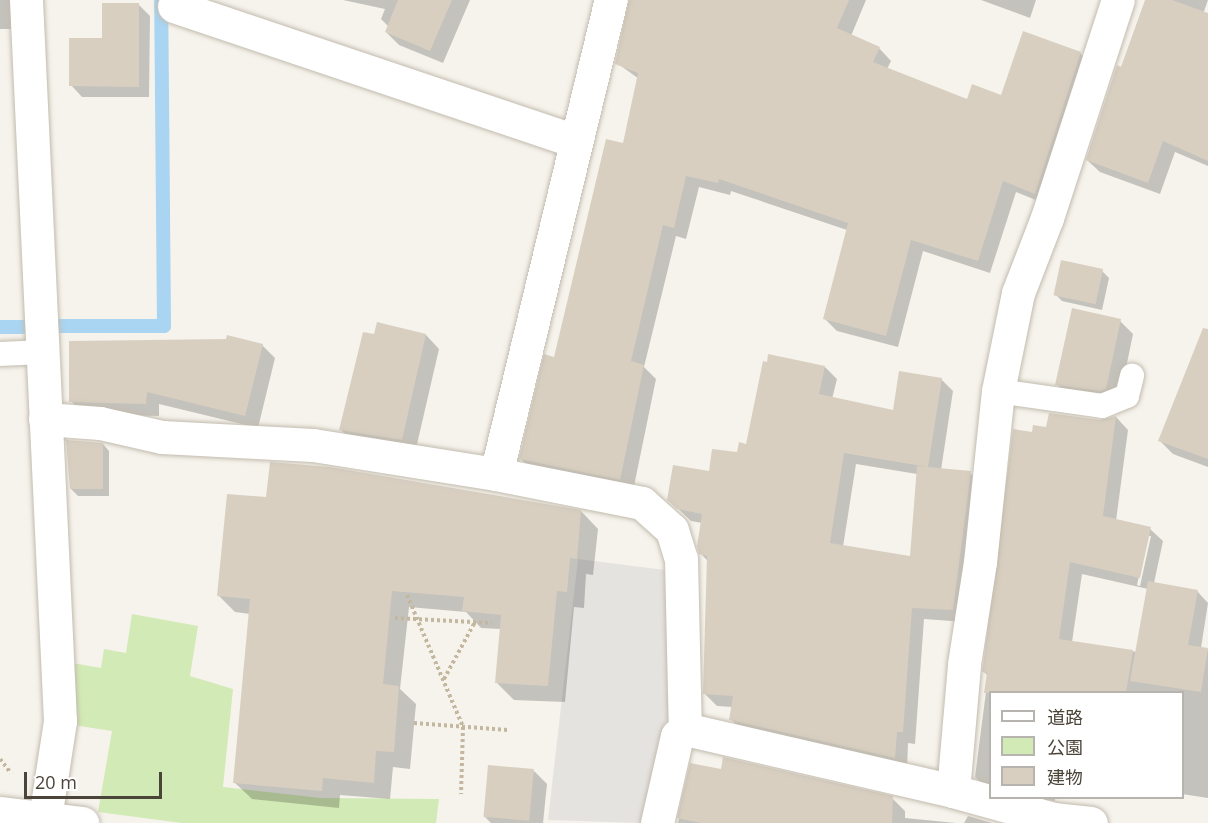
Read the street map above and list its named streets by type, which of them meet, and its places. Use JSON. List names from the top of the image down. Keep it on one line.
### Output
{"legend":["道路","公園","建物"],"scale_bar":"20 m"}
